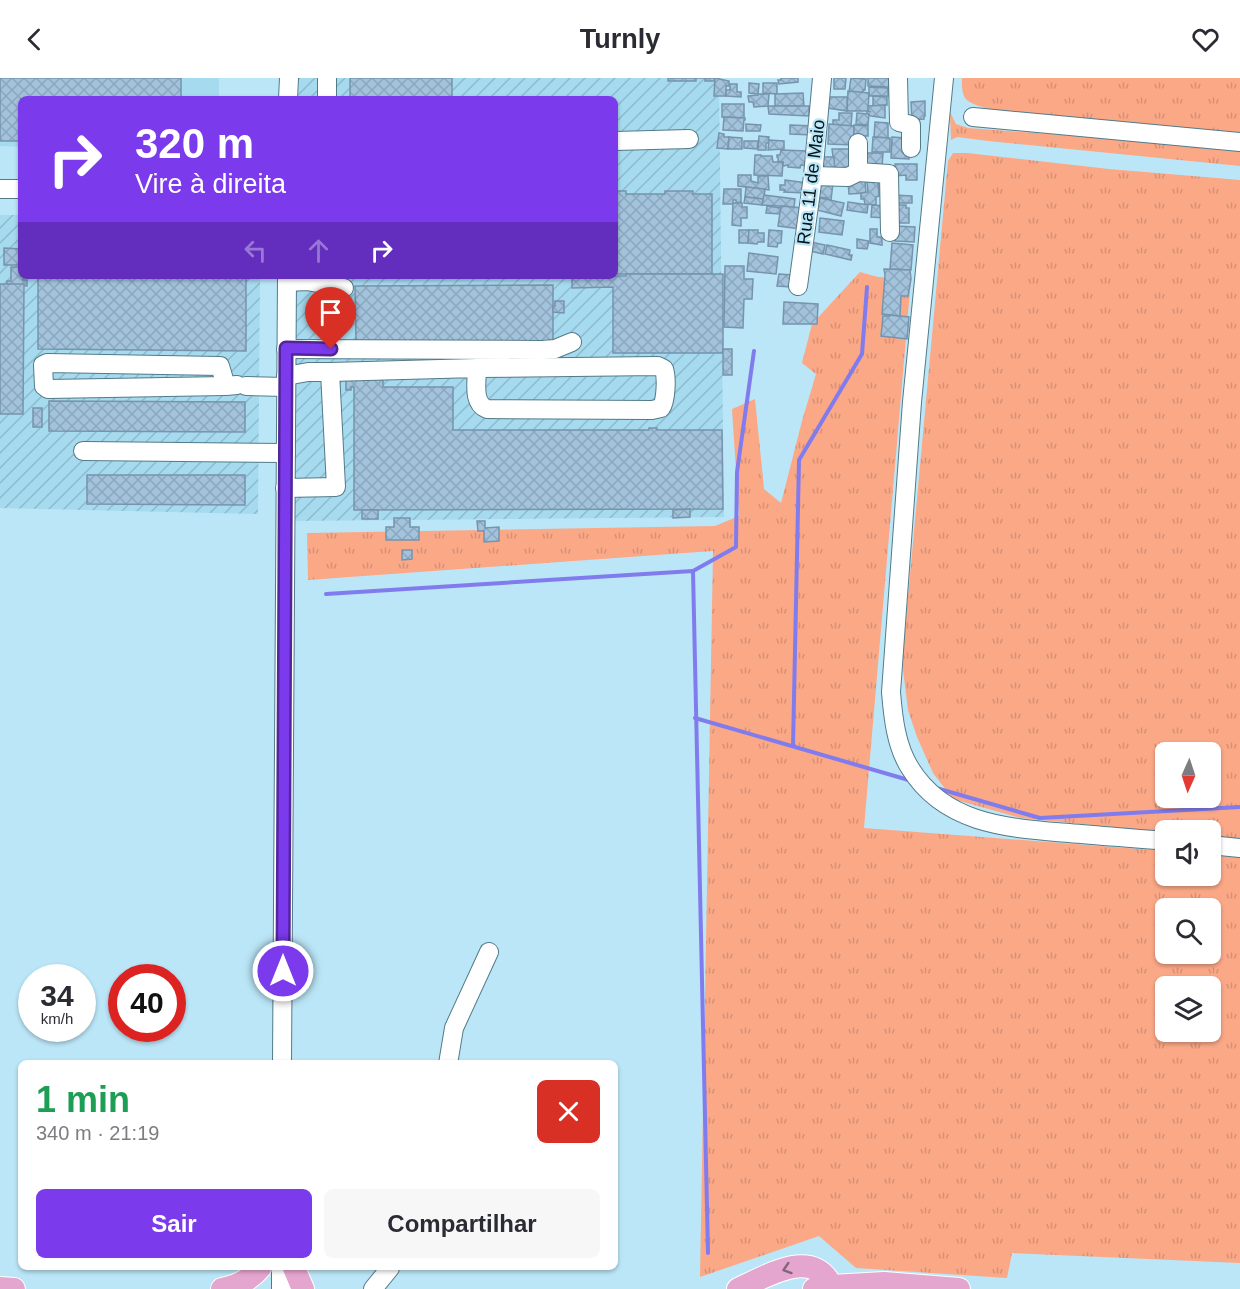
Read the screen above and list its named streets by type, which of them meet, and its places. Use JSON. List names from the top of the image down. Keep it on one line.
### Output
{"streets":{"street":["Rua 11 de Maio"]},"north":"bottom","page":{"header":"Turnly","turn":["320 m","Vire à direita"],"speed":"34 km/h","limit":"40","heading":["1 min","340 m · 21:19"],"buttons":["Sair","Compartilhar"]}}
